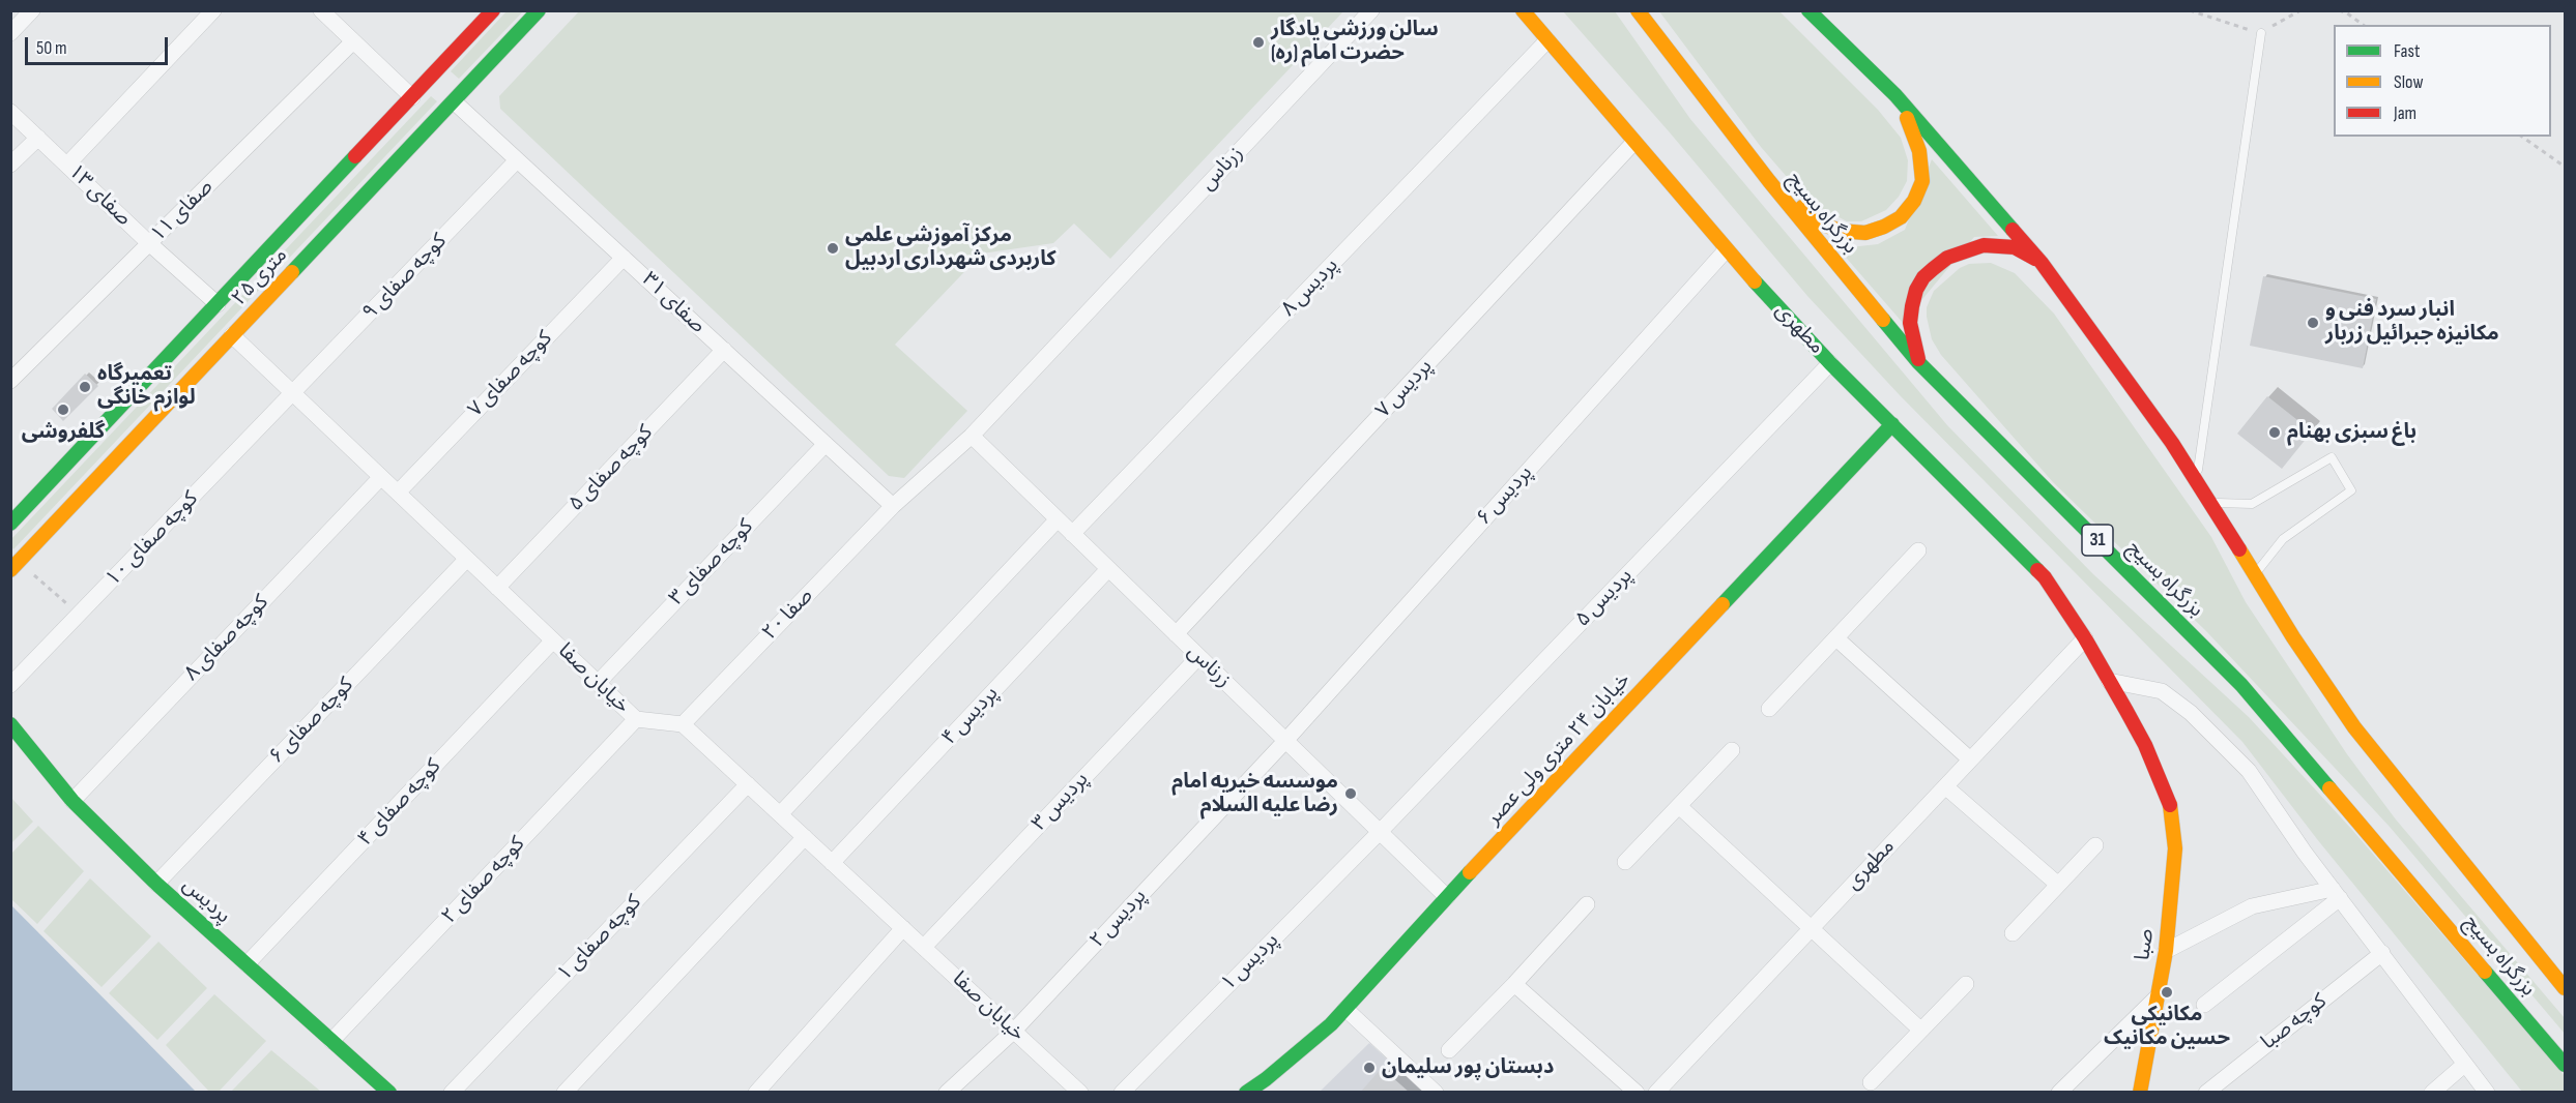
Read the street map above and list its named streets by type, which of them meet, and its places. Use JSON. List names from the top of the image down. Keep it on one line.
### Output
{"streets":{"main road":["بزرگراه بسیج","۲۵ متری","مطهری","31","خیابان ۲۴ متری ولی عصر","پردیس","صبا"],"street":["زرناس","صفای ۱۳","صفای ۱۱","کوچه صفای ۹","پردیس ۸","صفای ۳۱","کوچه صفای ۷","پردیس ۷","کوچه صفای ۵","پردیس ۶","کوچه صفای ۱۰","کوچه صفای ۳","پردیس ۵","صفا ۲۰","کوچه صفای ۸","خیابان صفا","پردیس ۴","کوچه صفای ۶","پردیس ۳","کوچه صفای ۴","کوچه صفای ۲","پردیس ۲","کوچه صفای ۱","پردیس ۱","کوچه صبا"]},"crossings":[["زرناس","پردیس ۸"],["زرناس","صفای ۳۱"],["زرناس","پردیس ۷"],["زرناس","پردیس ۶"],["زرناس","پردیس ۵"],["زرناس","صفا ۲۰"],["زرناس","پردیس ۴"],["زرناس","خیابان ۲۴ متری ولی عصر"],["زرناس","پردیس ۳"],["زرناس","پردیس ۲"],["زرناس","پردیس ۱"],["صفای ۱۳","صفای ۱۱"],["صفای ۱۳","۲۵ متری"],["۲۵ متری","صفای ۳۱"],["۲۵ متری","خیابان صفا"],["کوچه صفای ۹","صفای ۳۱"],["کوچه صفای ۹","کوچه صفای ۱۰"],["کوچه صفای ۹","خیابان صفا"],["پردیس ۸","مطهری"],["صفای ۳۱","کوچه صفای ۷"],["صفای ۳۱","کوچه صفای ۵"],["صفای ۳۱","کوچه صفای ۳"],["صفای ۳۱","صفا ۲۰"],["مطهری","پردیس ۷"],["مطهری","پردیس ۶"],["مطهری","پردیس ۵"],["مطهری","خیابان ۲۴ متری ولی عصر"],["مطهری","صبا"],["کوچه صفای ۷","خیابان صفا"],["کوچه صفای ۵","خیابان صفا"],["پردیس ۶","پردیس ۲"],["کوچه صفای ۱۰","خیابان صفا"],["کوچه صفای ۳","خیابان صفا"],["پردیس ۵","پردیس ۱"],["صفا ۲۰","خیابان صفا"],["کوچه صفای ۸","خیابان صفا"],["کوچه صفای ۸","پردیس"],["خیابان صفا","پردیس ۴"],["خیابان صفا","کوچه صفای ۶"],["خیابان صفا","پردیس ۳"],["خیابان صفا","کوچه صفای ۴"],["خیابان صفا","کوچه صفای ۲"],["خیابان صفا","پردیس ۲"],["خیابان صفا","کوچه صفای ۱"],["کوچه صفای ۶","پردیس"],["کوچه صفای ۴","پردیس"],["کوچه صفای ۲","پردیس"]],"places":["سالن ورزشی یادگار حضرت امام (ره)","مرکز آموزشی علمی کاربردی شهرداری اردبیل","انبار سرد فنی و مکانیزه جبرائیل زربار","تعمیرگاه لوازم خانگی","گلفروشی","باغ سبزی بهنام","موسسه خیریه امام رضا علیه السلام","مکانیکی حسین مکانیک","دبستان پور سلیمان"],"legend":["Fast","Slow","Jam"],"scale_bar":"50 m"}
